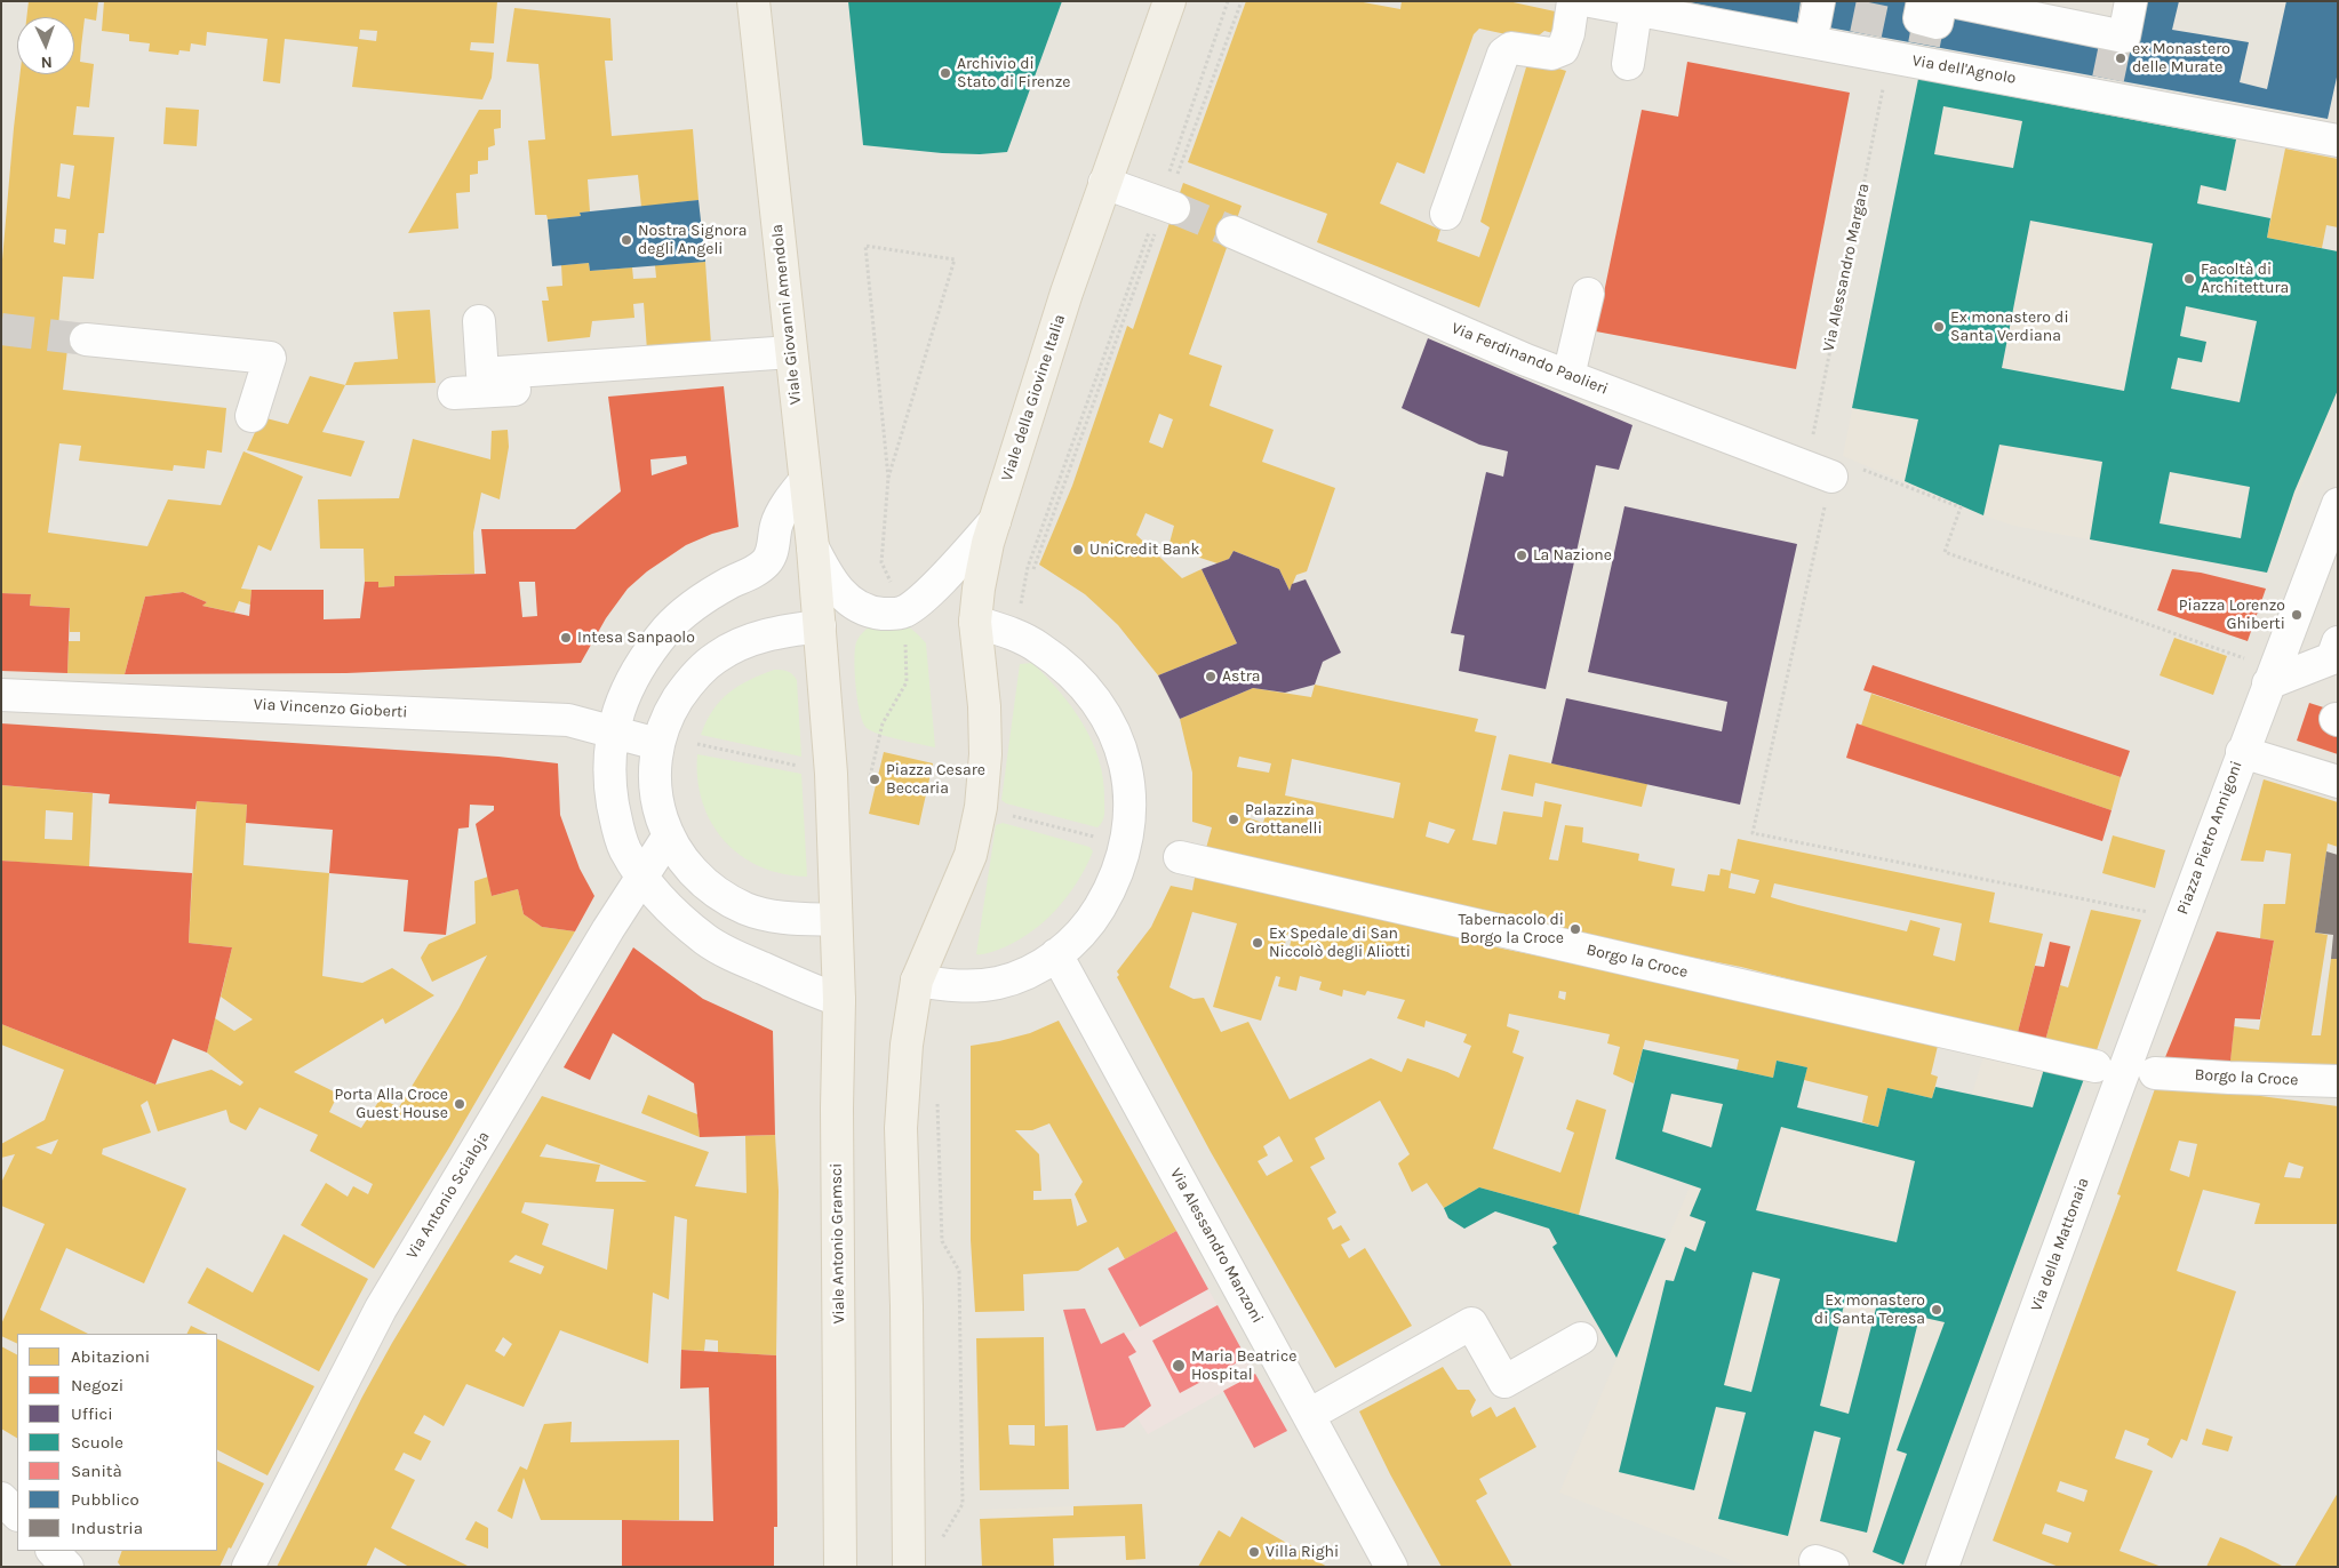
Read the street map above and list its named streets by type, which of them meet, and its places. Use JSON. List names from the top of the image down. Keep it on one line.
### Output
{"streets":{"main road":["Viale Giovanni Amendola","Viale della Giovine Italia","Viale Antonio Gramsci"],"street":["Via dell'Agnolo","Via Ferdinando Paolieri","Via Vincenzo Gioberti","Piazza Pietro Annigoni","Borgo la Croce","Via Antonio Scialoja","Via della Mattonaia","Via Alessandro Manzoni"],"path":["Via Alessandro Margara"]},"crossings":[["Via Alessandro Margara","Via Ferdinando Paolieri"],["Piazza Pietro Annigoni","Via della Mattonaia"]],"places":["ex Monastero delle Murate","Archivio di Stato di Firenze","Nostra Signora degli Angeli","Facoltà di Architettura","Ex monastero di Santa Verdiana","UniCredit Bank","La Nazione","Piazza Lorenzo Ghiberti","Intesa Sanpaolo","Astra","Piazza Cesare Beccaria","Palazzina Grottanelli","Tabernacolo di Borgo la Croce","Ex Spedale di San Niccolò degli Aliotti","Porta Alla Croce Guest House","Ex monastero di Santa Teresa","Maria Beatrice Hospital","Villa Righi"],"legend":["Abitazioni","Negozi","Uffici","Scuole","Sanità","Pubblico","Industria"],"north":"bottom"}
